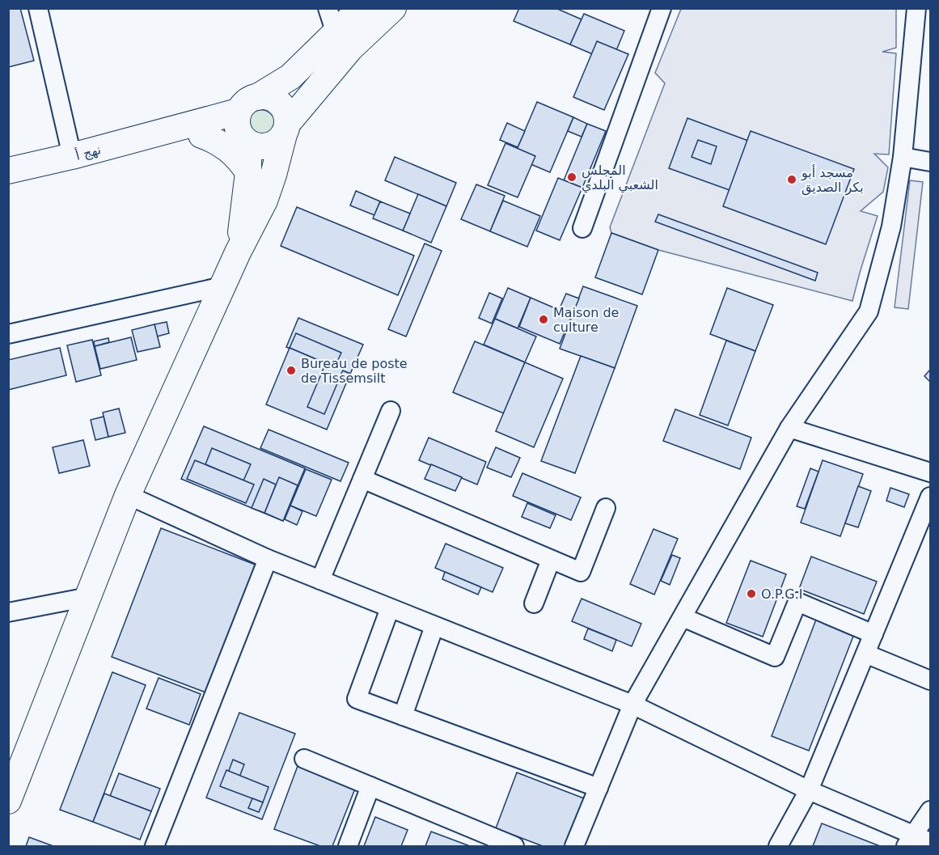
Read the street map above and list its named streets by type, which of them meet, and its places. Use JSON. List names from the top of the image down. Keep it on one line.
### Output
{"streets":{"main road":["نهج أ"]},"places":["المجلس الشعبي البلدي","مسجد أبو بكر الصديق","Maison de culture","Bureau de poste de Tissemsilt","O.P.G.I"]}
